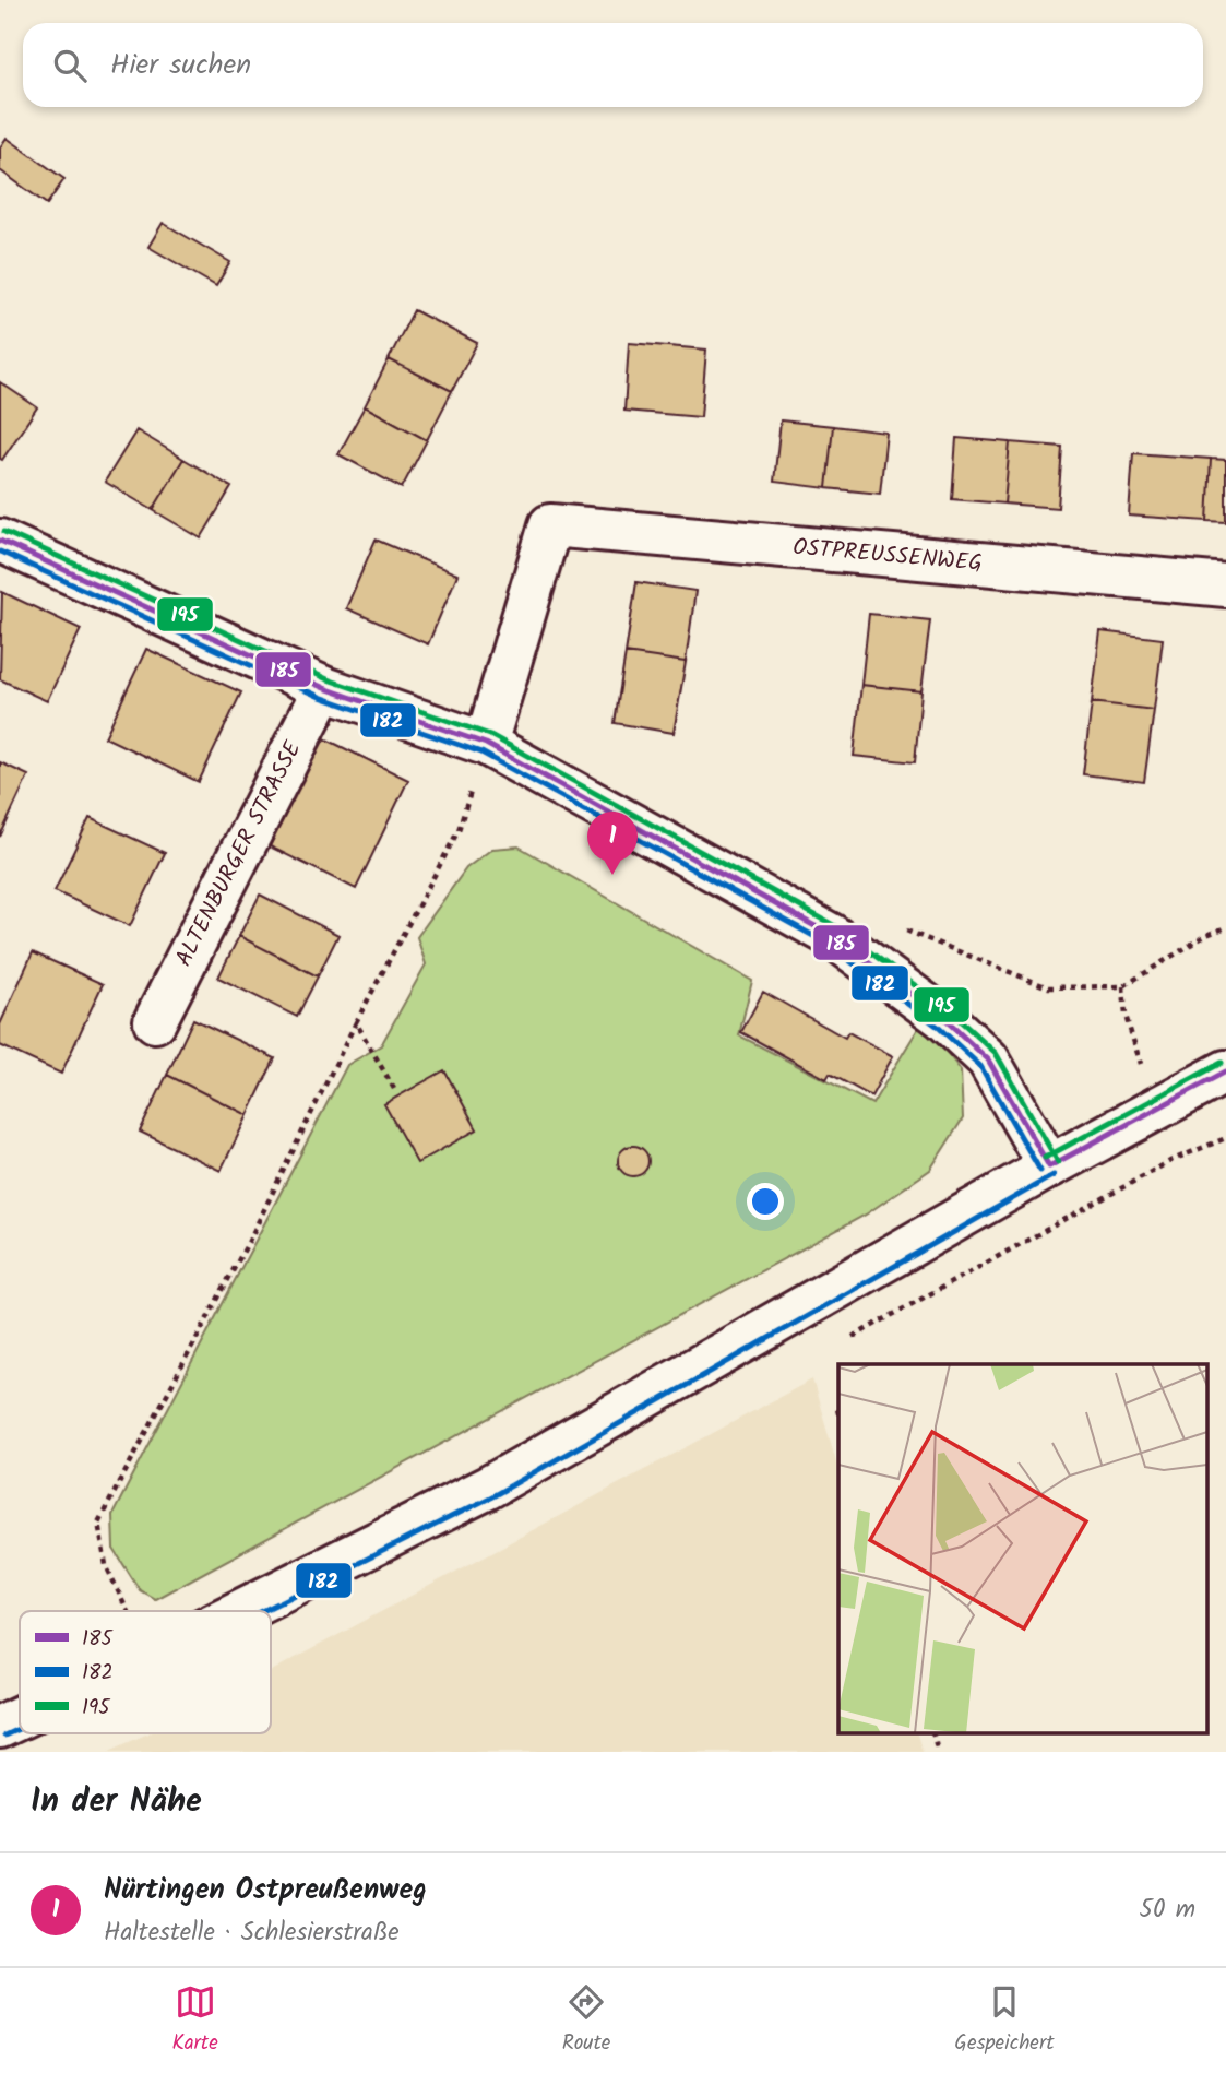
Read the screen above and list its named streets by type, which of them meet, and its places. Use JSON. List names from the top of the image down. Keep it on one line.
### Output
{"streets":{"street":["OSTPREUSSENWEG","ALTENBURGER STRASSE"]},"lines":["transit line 195","transit line 185","transit line 182"],"legend":["185","182","195"],"page":{"search":"Hier suchen","pins":"1","heading":"In der Nähe","list":[{"mark":"1","name":"Nürtingen Ostpreußenweg","note":"Haltestelle · Schlesierstraße","value":"50 m"}],"nav":["Karte","Route","Gespeichert"]}}
